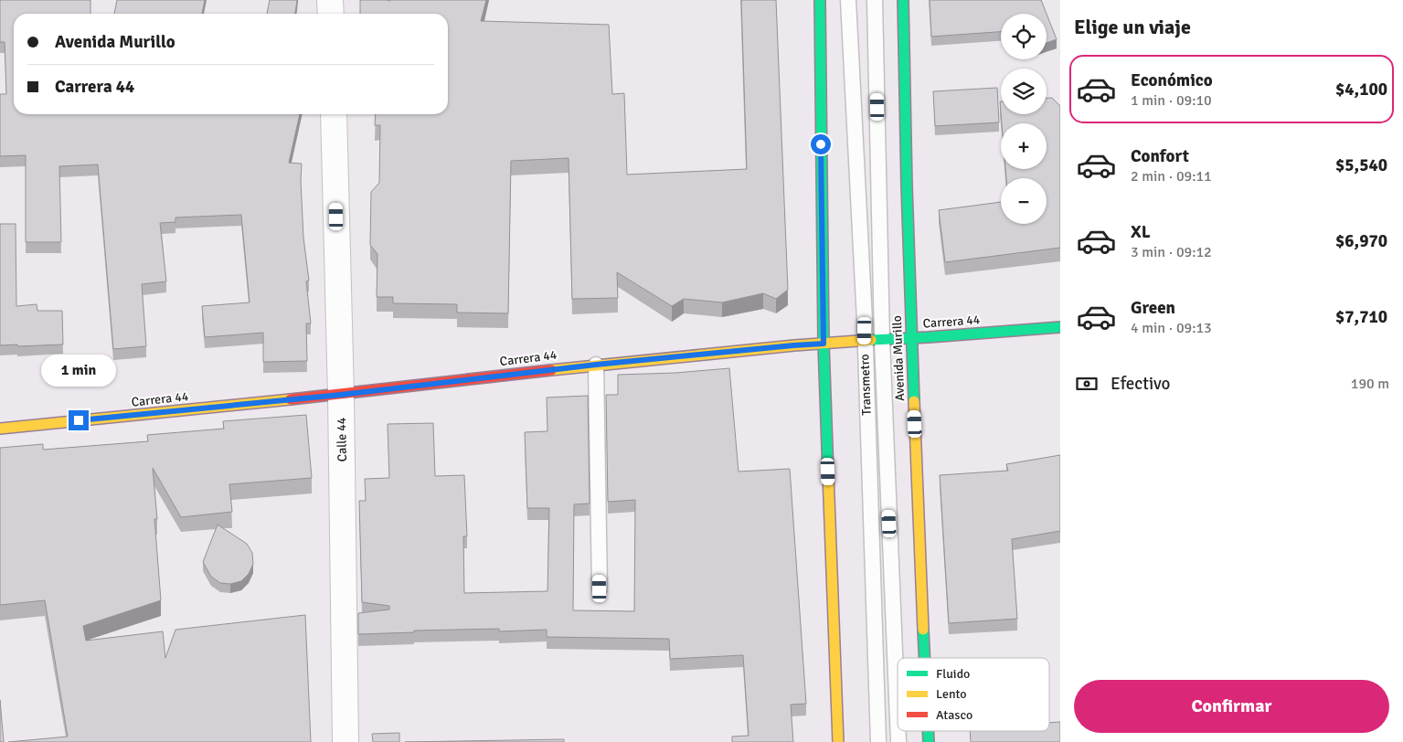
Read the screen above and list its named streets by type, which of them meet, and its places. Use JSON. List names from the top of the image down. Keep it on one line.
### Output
{"streets":{"main road":["Carrera 44","Avenida Murillo"],"street":["Calle 44"],"lane":["Transmetro"]},"crossings":[["Carrera 44","Avenida Murillo"],["Carrera 44","Transmetro"],["Carrera 44","Calle 44"]],"legend":["Fluido","Lento","Atasco"],"page":{"heading":"Elige un viaje","map_buttons":["+","−"],"banner":["Avenida Murillo","Carrera 44"],"list":[{"name":"Económico","note":"1 min · 09:10","value":"$4,100"},{"name":"Confort","note":"2 min · 09:11","value":"$5,540"},{"name":"XL","note":"3 min · 09:12","value":"$6,970"},{"name":"Green","note":"4 min · 09:13","value":"$7,710"}],"bubble":"1 min","pay":["Efectivo","190 m"],"buttons":"Confirmar"}}
